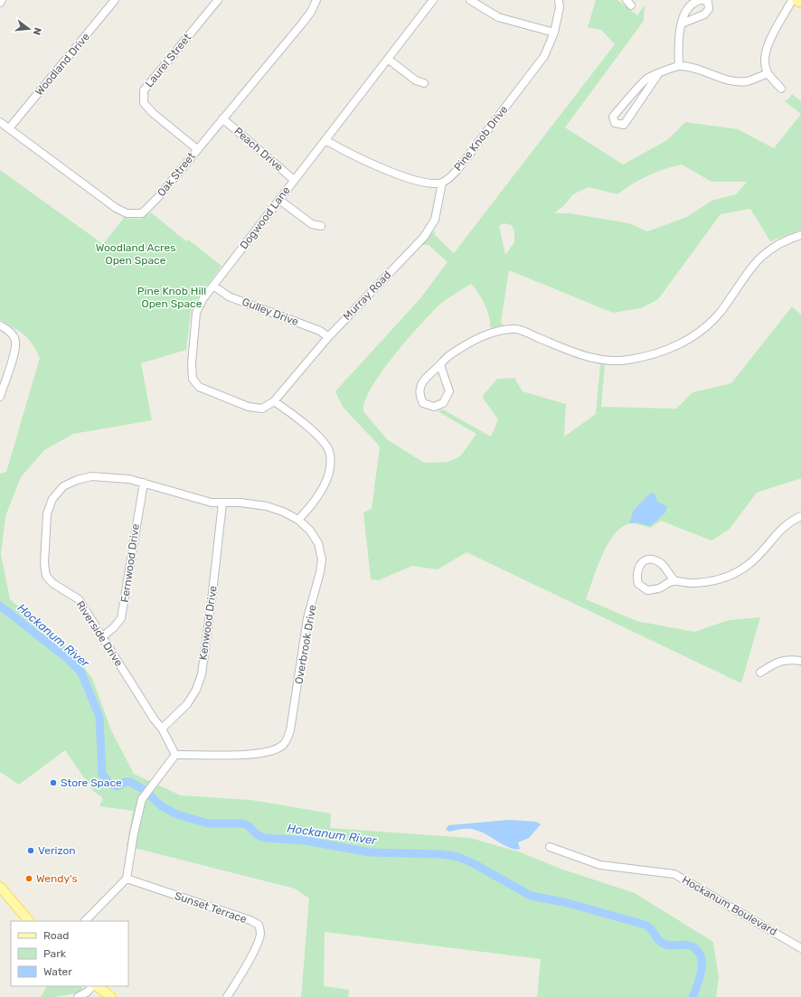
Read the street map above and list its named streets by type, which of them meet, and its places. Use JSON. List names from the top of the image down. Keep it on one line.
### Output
{"streets":{"street":["Laurel Street","Woodland Drive","Pine Knob Drive","Peach Drive","Oak Street","Dogwood Lane","Murray Road","Gulley Drive","Fernwood Drive","Kenwood Drive","Riverside Drive","Overbrook Drive","Hockanum Boulevard","Sunset Terrace"]},"crossings":[["Laurel Street","Oak Street"],["Woodland Drive","Oak Street"],["Pine Knob Drive","Murray Road"],["Peach Drive","Oak Street"],["Peach Drive","Dogwood Lane"],["Dogwood Lane","Murray Road"],["Dogwood Lane","Gulley Drive"],["Murray Road","Gulley Drive"],["Fernwood Drive","Riverside Drive"],["Kenwood Drive","Riverside Drive"],["Kenwood Drive","Overbrook Drive"],["Riverside Drive","Overbrook Drive"]],"water":["Hockanum River"],"parks":["Woodland Acres Open Space","Pine Knob Hill Open Space"],"places":["Store Space","Verizon","Wendy's"],"legend":["Road","Park","Water"],"north":"right"}
